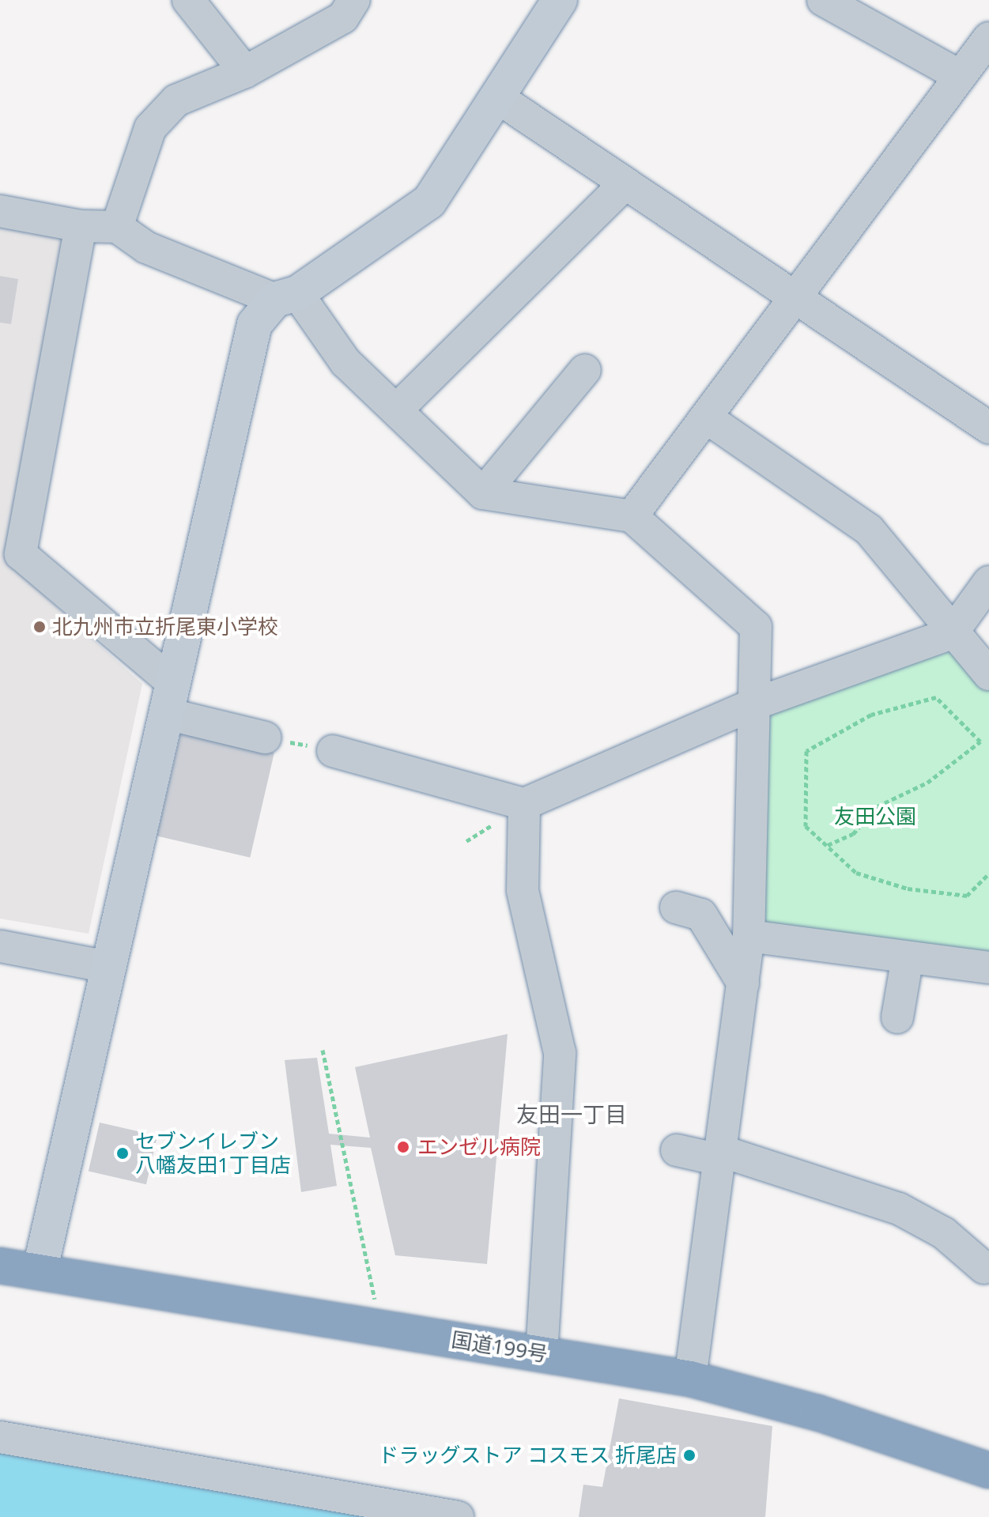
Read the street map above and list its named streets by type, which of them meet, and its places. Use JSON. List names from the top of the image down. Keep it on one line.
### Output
{"streets":{"highway":["国道199号"]},"districts":["友田一丁目"],"parks":["友田公園"],"places":["北九州市立折尾東小学校","エンゼル病院","セブンイレブン 八幡友田1丁目店","ドラッグストア コスモス 折尾店"]}
